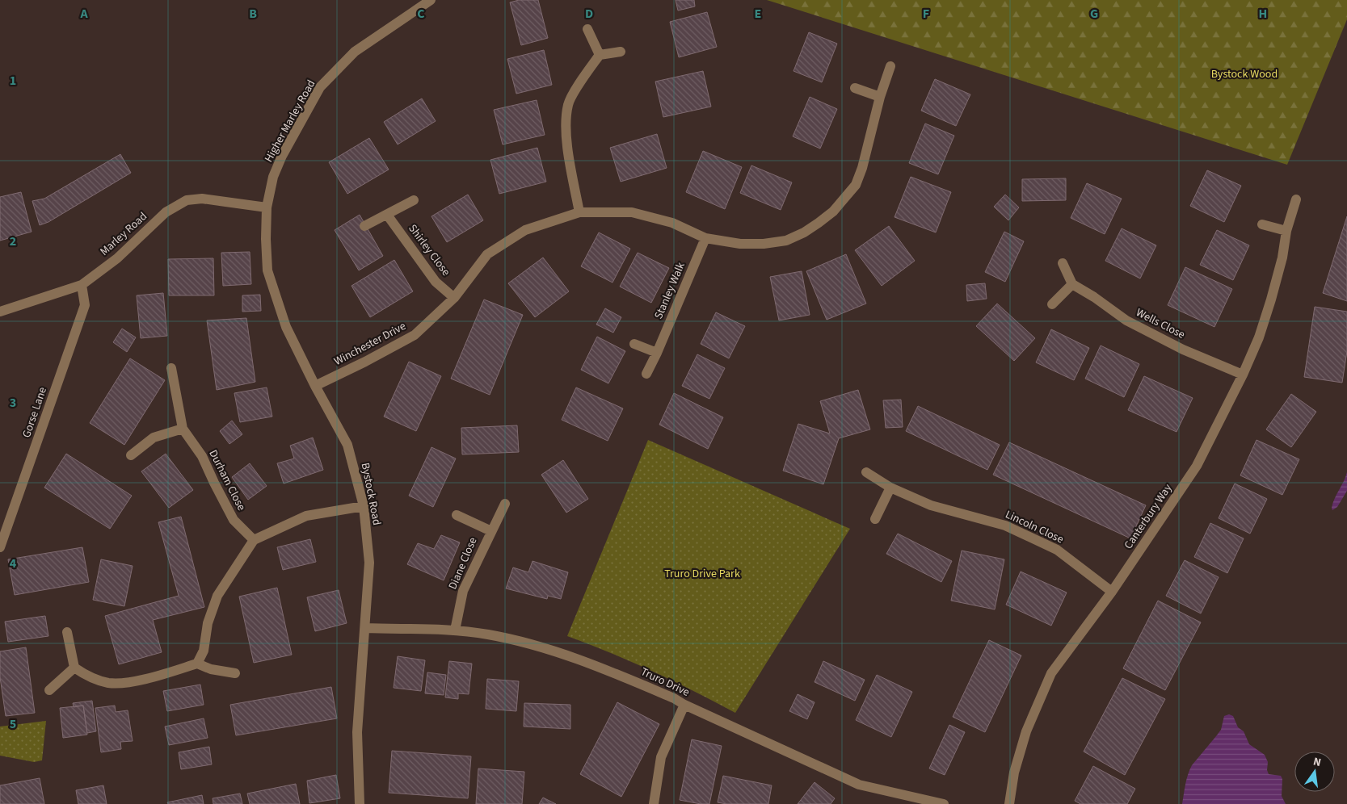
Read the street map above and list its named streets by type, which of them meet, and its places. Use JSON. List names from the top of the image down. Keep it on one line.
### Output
{"streets":{"street":["Higher Marley Road","Marley Road","Shirley Close","Stanley Walk","Wells Close","Winchester Drive","Gorse Lane","Durham Close","Bystock Road","Canterbury Way","Lincoln Close","Diane Close","Truro Drive"]},"crossings":[["Higher Marley Road","Marley Road"],["Higher Marley Road","Bystock Road"],["Marley Road","Gorse Lane"],["Marley Road","Bystock Road"],["Shirley Close","Winchester Drive"],["Stanley Walk","Winchester Drive"],["Wells Close","Canterbury Way"],["Winchester Drive","Bystock Road"],["Bystock Road","Truro Drive"],["Canterbury Way","Lincoln Close"],["Diane Close","Truro Drive"]],"parks":["Bystock Wood","Truro Drive Park"],"north":"top","grid":{"columns":["A","B","C","D","E","F","G","H"],"rows":["1","2","3","4","5"]}}
